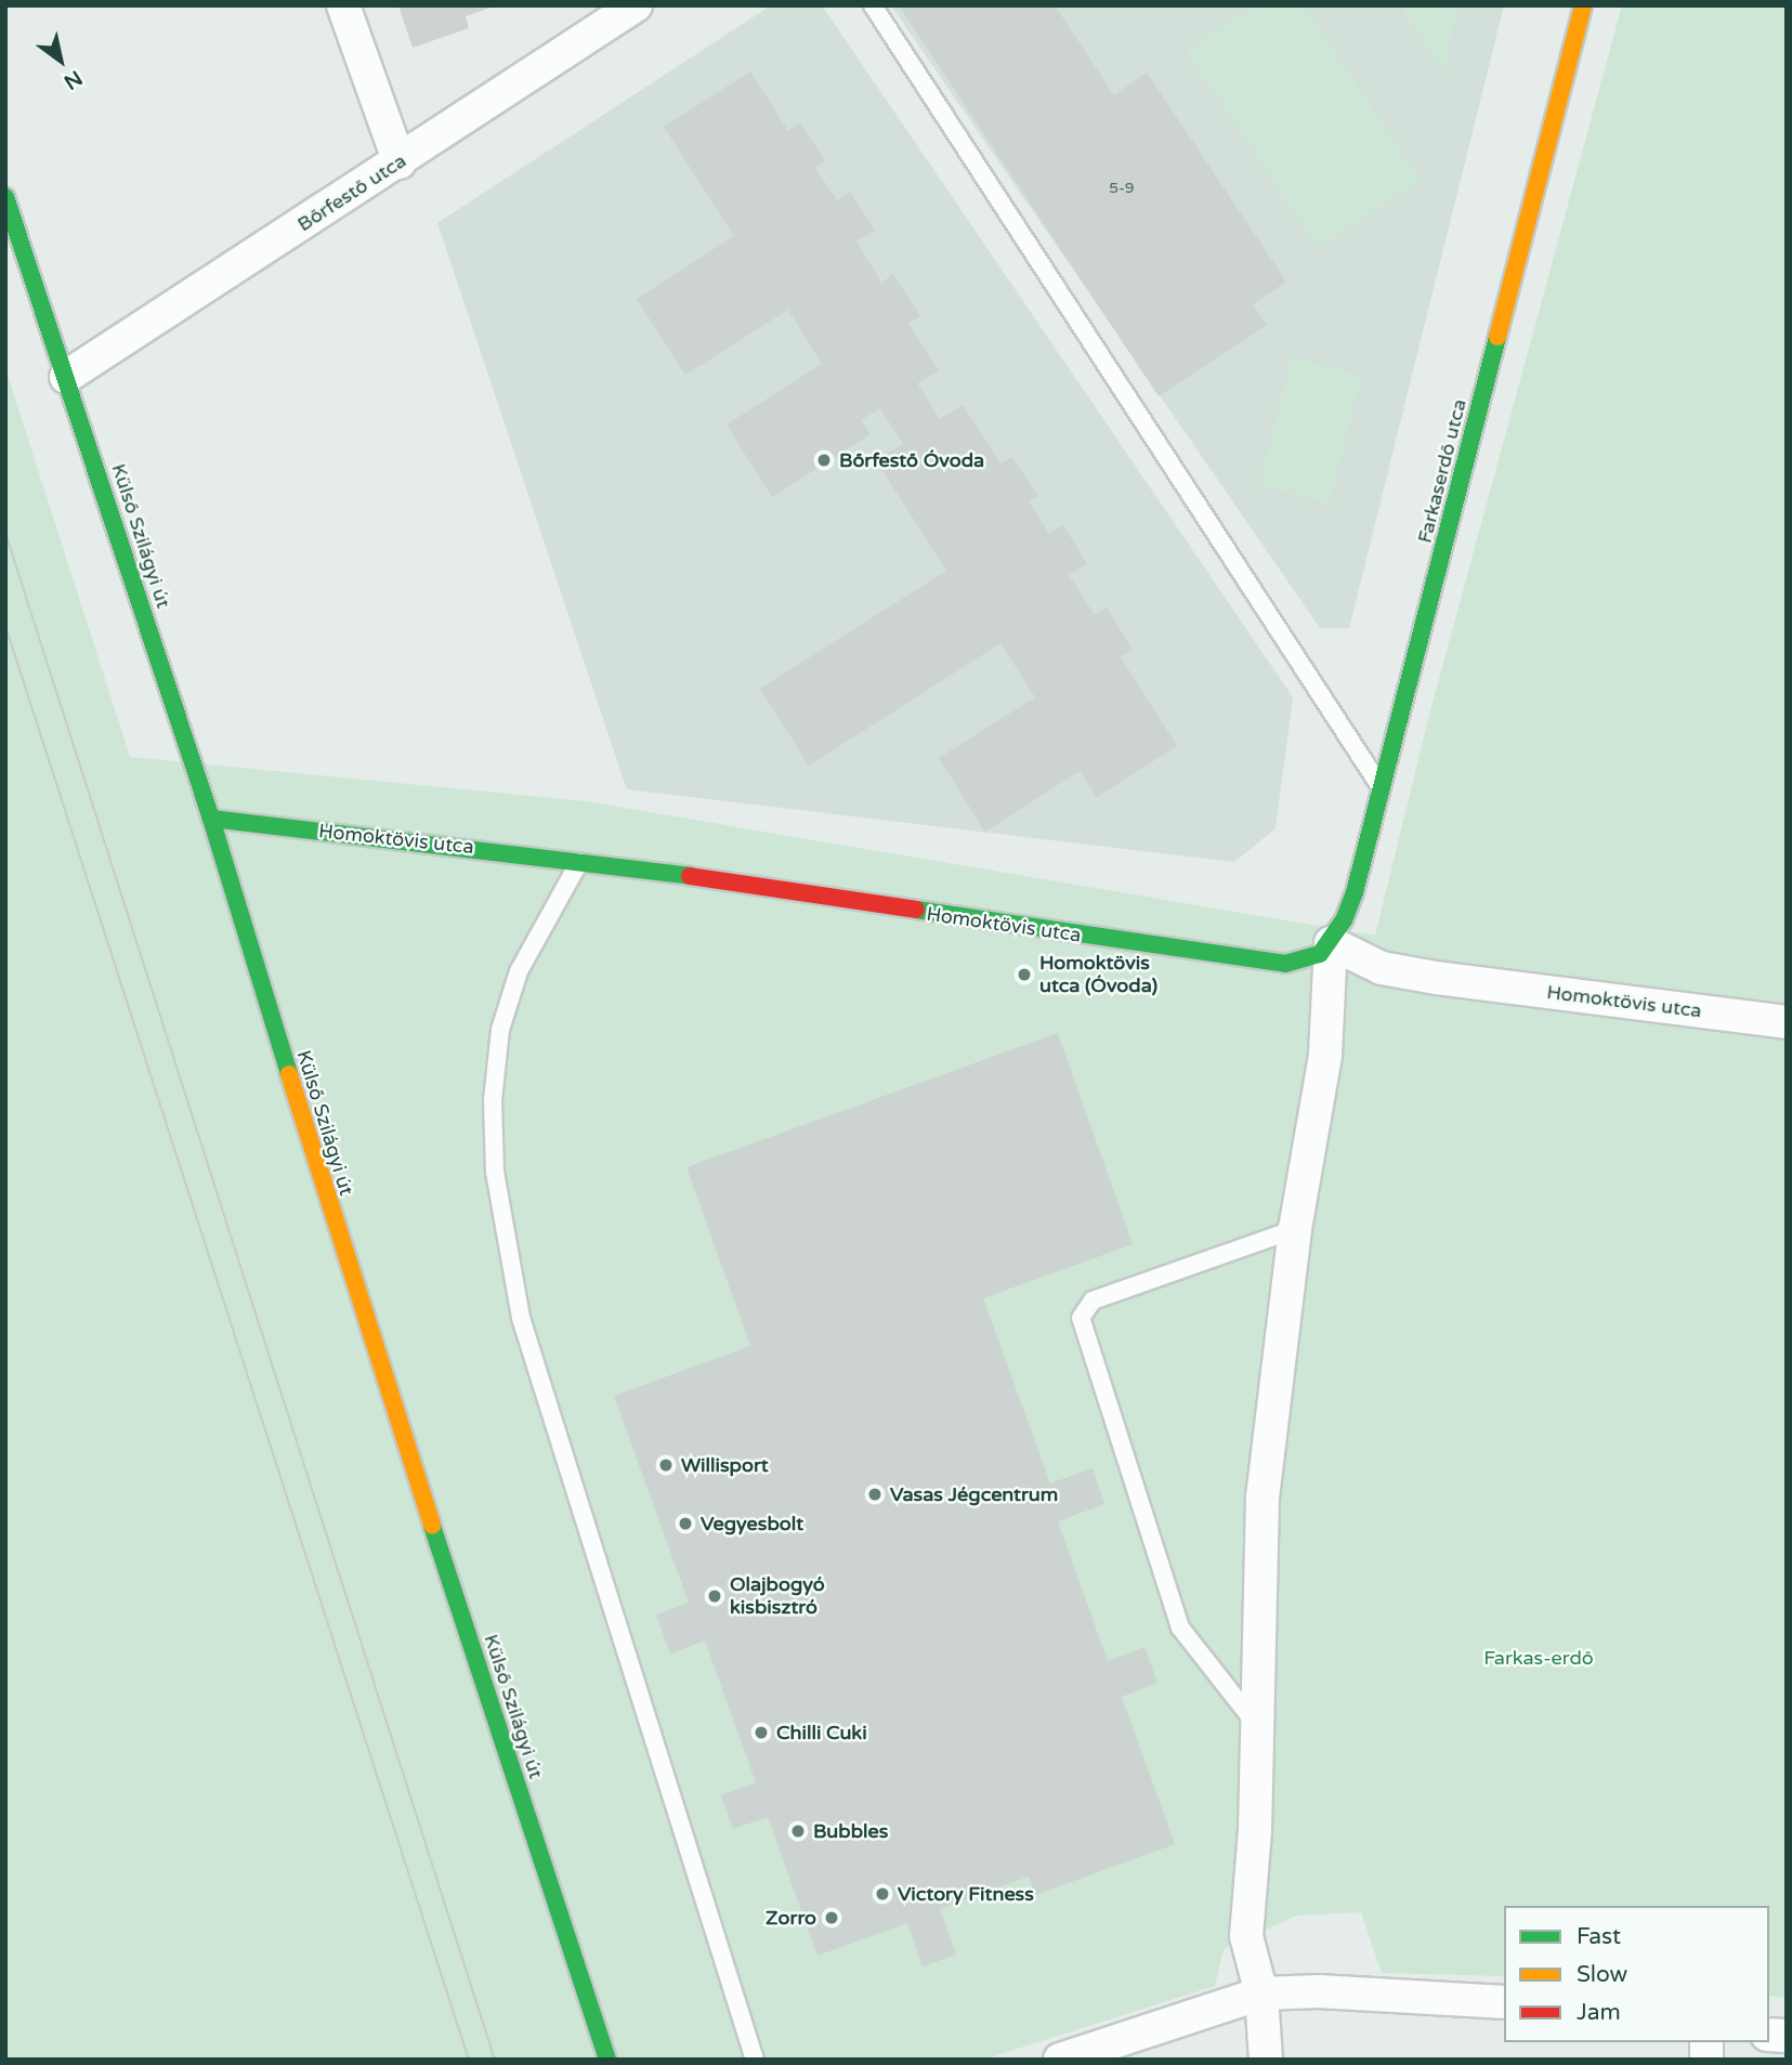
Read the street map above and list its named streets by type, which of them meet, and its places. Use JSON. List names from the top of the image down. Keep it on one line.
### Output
{"streets":{"street":["Bőrfestő utca","Farkaserdő utca","Külső Szilágyi út","Homoktövis utca"]},"crossings":[["Bőrfestő utca","Külső Szilágyi út"],["Farkaserdő utca","Homoktövis utca"],["Külső Szilágyi út","Homoktövis utca"]],"parks":["Farkas-erdő"],"places":["Bőrfestő Óvoda","Homoktövis utca (Óvoda)","Willisport","Vasas Jégcentrum","Vegyesbolt","Olajbogyó kisbisztró","Chilli Cuki","Bubbles","Victory Fitness","Zorro"],"house_numbers":["5-9"],"legend":["Fast","Slow","Jam"],"north":"bottom right"}
